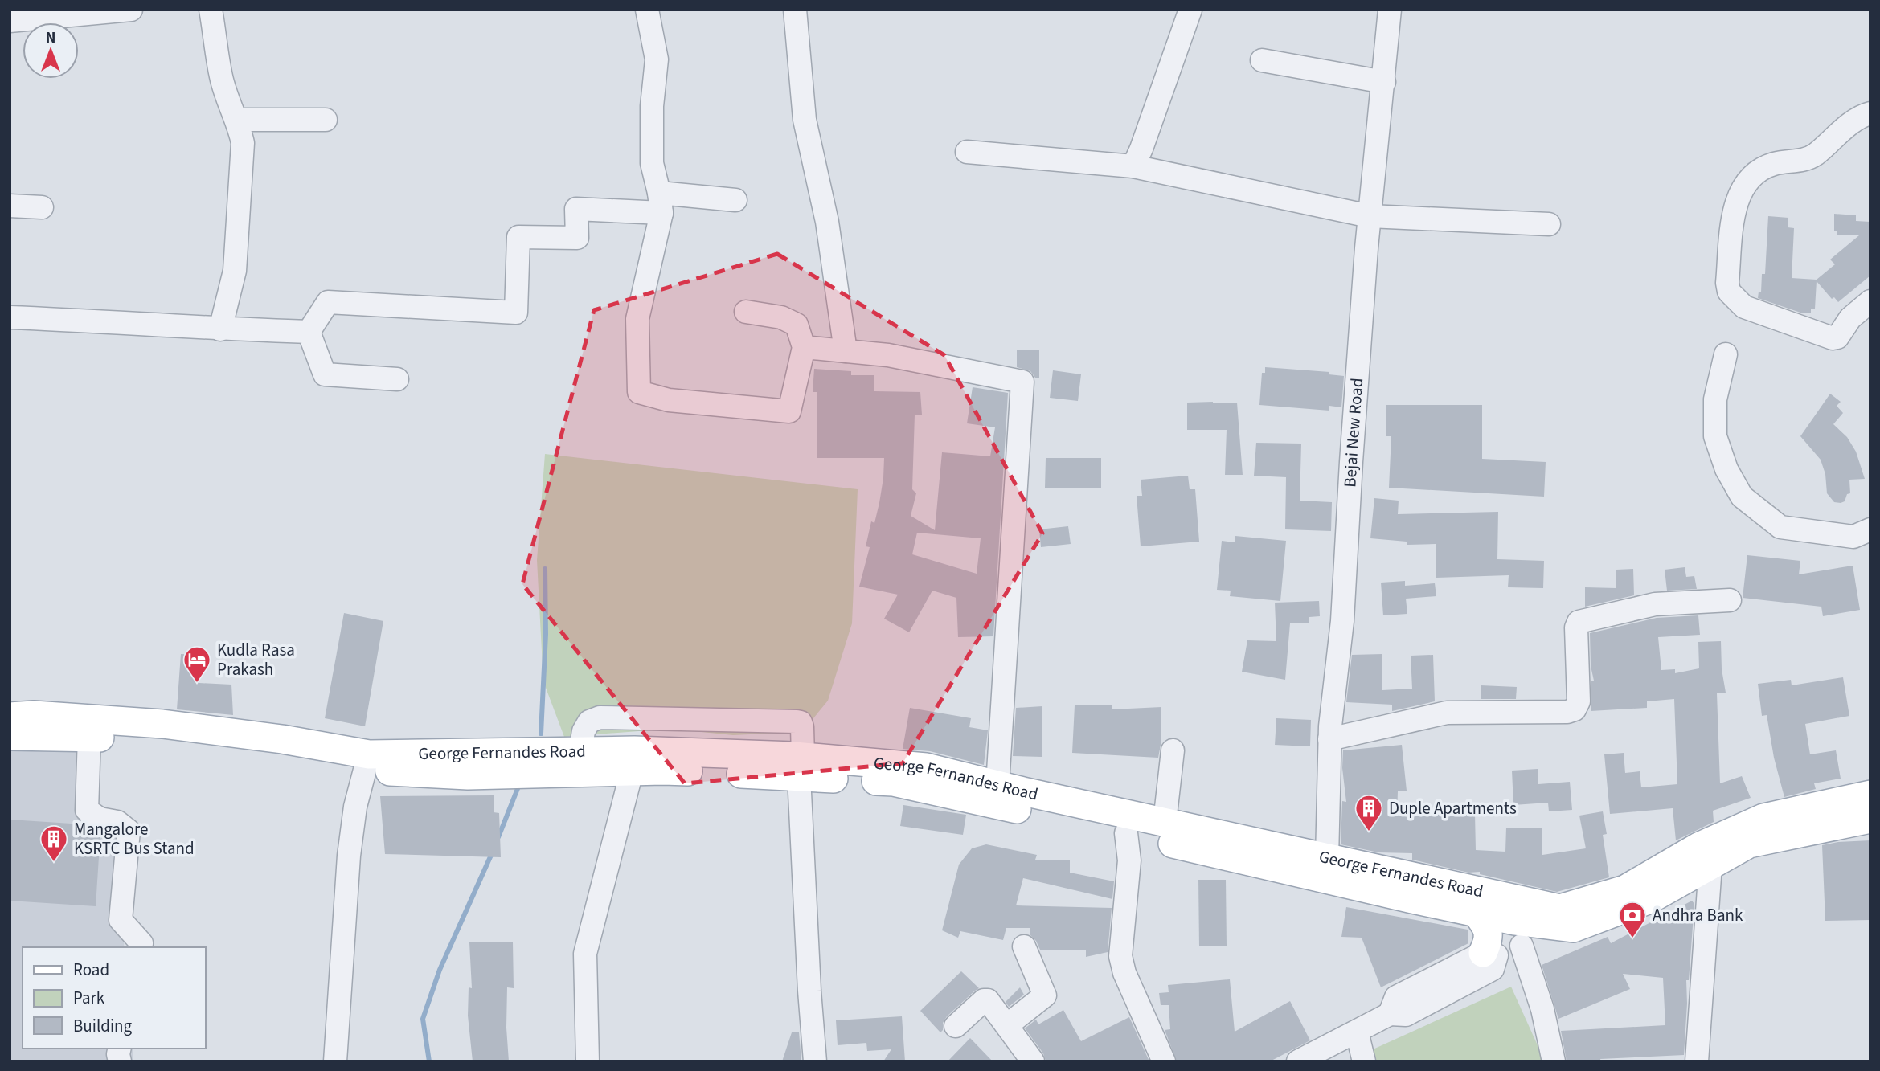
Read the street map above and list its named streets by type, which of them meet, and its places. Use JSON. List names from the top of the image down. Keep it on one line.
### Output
{"streets":{"main road":["George Fernandes Road"],"street":["Bejai New Road"]},"crossings":[["Bejai New Road","George Fernandes Road"]],"places":{"hotel":["Kudla Rasa Prakash"],"building":["Duple Apartments","Mangalore KSRTC Bus Stand"],"bank":["Andhra Bank"]},"legend":["Road","Park","Building"],"north":"top"}
